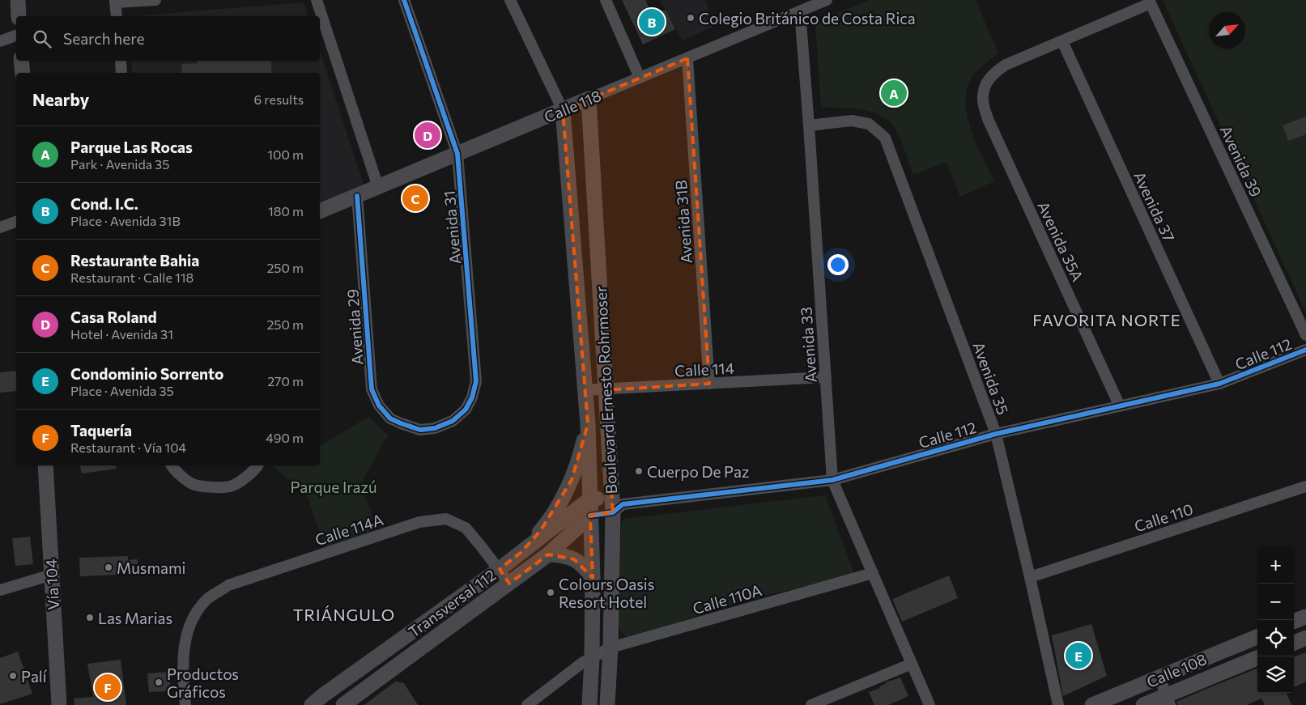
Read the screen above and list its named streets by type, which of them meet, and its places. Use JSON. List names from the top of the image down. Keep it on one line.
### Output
{"streets":{"street":["Calle 118","Avenida 39","Avenida 37","Avenida 31B","Avenida 31","Avenida 35A","Avenida 29","Avenida 33","Calle 112","Calle 114","Avenida 35","Boulevard Ernesto Rohrmoser","Calle 110","Calle 114A","Vía 104","Calle 110A","Transversal 112","Calle 108"]},"crossings":[["Calle 118","Avenida 31B"],["Calle 118","Avenida 31"],["Calle 118","Avenida 29"],["Calle 118","Avenida 33"],["Calle 118","Boulevard Ernesto Rohrmoser"],["Avenida 37","Avenida 35A"],["Avenida 37","Calle 112"],["Avenida 31B","Calle 114"],["Avenida 31","Avenida 29"],["Avenida 35A","Calle 112"],["Avenida 33","Calle 112"],["Avenida 33","Calle 114"],["Avenida 33","Avenida 35"],["Avenida 33","Calle 110A"],["Calle 112","Avenida 35"],["Calle 112","Boulevard Ernesto Rohrmoser"],["Calle 112","Transversal 112"],["Calle 114","Boulevard Ernesto Rohrmoser"],["Avenida 35","Calle 110"],["Boulevard Ernesto Rohrmoser","Calle 110A"],["Boulevard Ernesto Rohrmoser","Transversal 112"],["Calle 114A","Transversal 112"]],"districts":["FAVORITA NORTE","TRIÁNGULO"],"parks":["Parque Irazú"],"places":["Colegio Británico de Costa Rica","Cuerpo De Paz","Musmami","Colours Oasis Resort Hotel","Las Marias","Palí","Productos Gráficos"],"north":"top right","page":{"pins":["B","A","D","C","E","F"],"search":"Search here","heading":["Nearby","6 results"],"list":[{"mark":"A","name":"Parque Las Rocas","note":"Park · Avenida 35","value":"100 m"},{"mark":"B","name":"Cond. I.C.","note":"Place · Avenida 31B","value":"180 m"},{"mark":"C","name":"Restaurante Bahia","note":"Restaurant · Calle 118","value":"250 m"},{"mark":"D","name":"Casa Roland","note":"Hotel · Avenida 31","value":"250 m"},{"mark":"E","name":"Condominio Sorrento","note":"Place · Avenida 35","value":"270 m"},{"mark":"F","name":"Taquería","note":"Restaurant · Vía 104","value":"490 m"}],"map_buttons":["+","−"]}}
